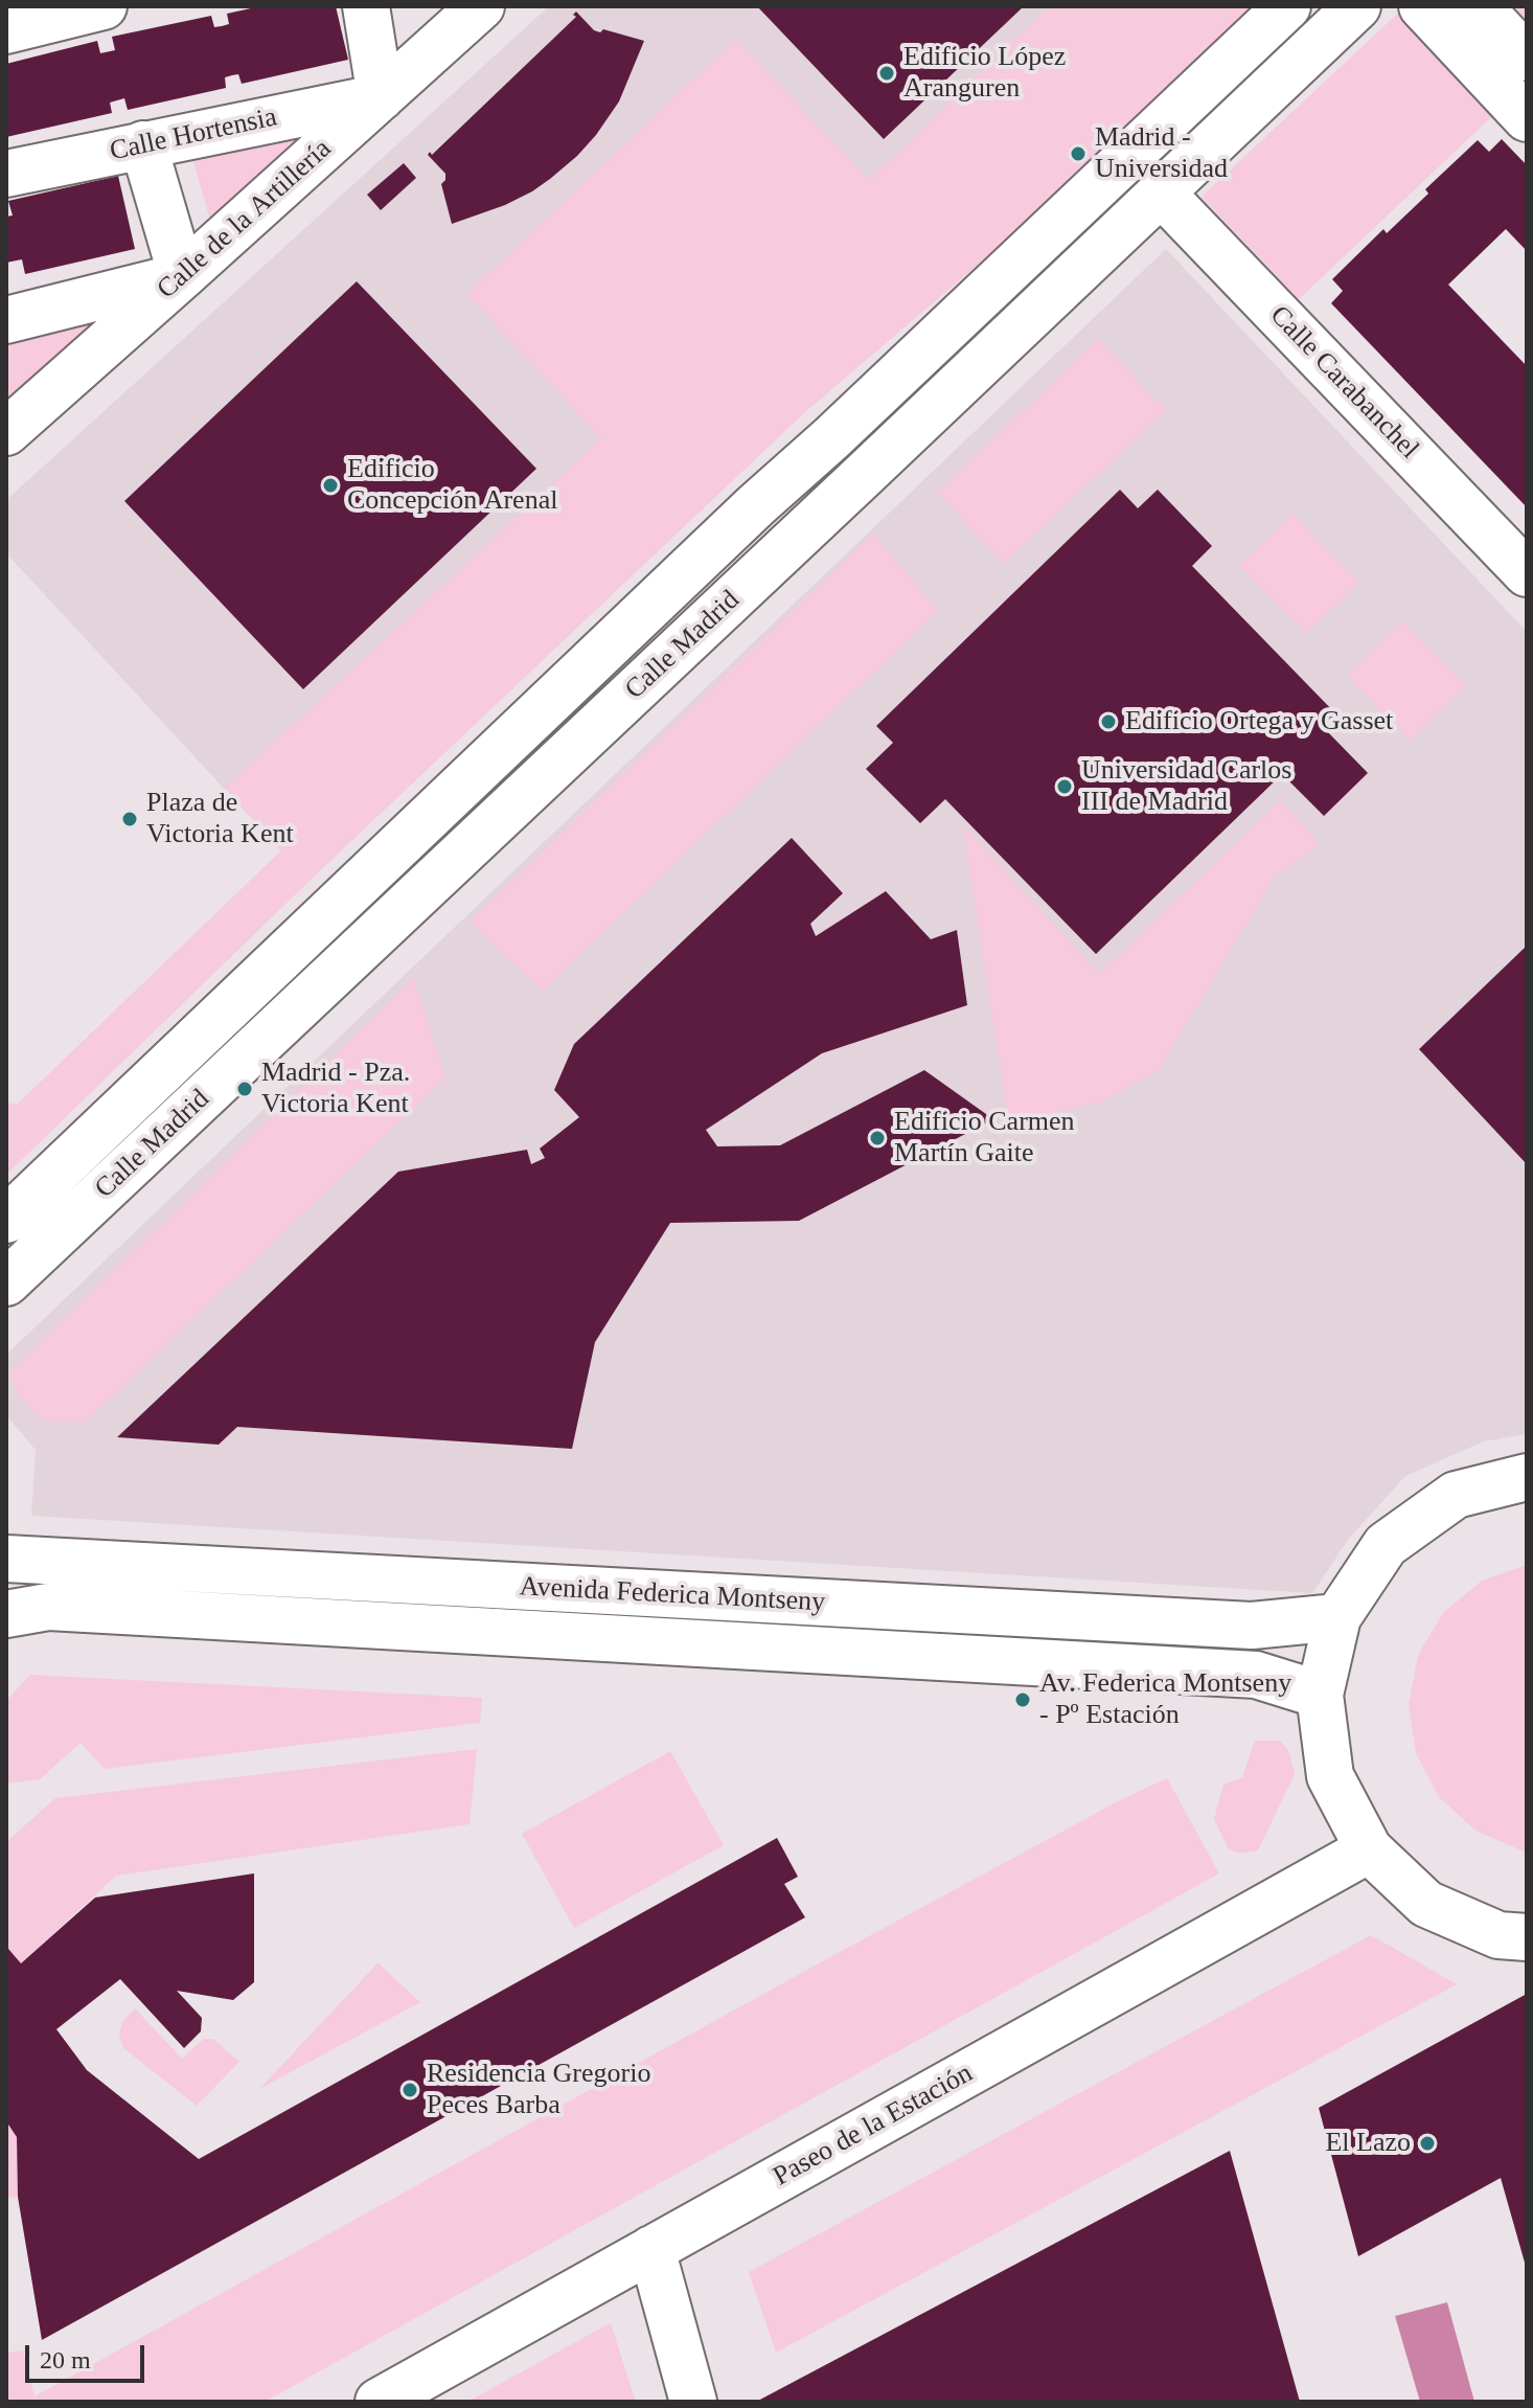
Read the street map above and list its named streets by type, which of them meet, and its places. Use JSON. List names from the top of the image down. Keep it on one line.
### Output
{"streets":{"street":["Calle Hortensia","Calle de la Artillería","Calle Carabanchel","Calle Madrid","Avenida Federica Montseny","Paseo de la Estación"]},"crossings":[["Calle Hortensia","Calle de la Artillería"],["Calle Carabanchel","Calle Madrid"]],"places":["Edificio López Aranguren","Madrid - Universidad","Edificio Concepción Arenal","Edificio Ortega y Gasset","Universidad Carlos III de Madrid","Plaza de Victoria Kent","Madrid - Pza. Victoria Kent","Edificio Carmen Martín Gaite","Av. Federica Montseny - Pº Estación","Residencia Gregorio Peces Barba","El Lazo"],"scale_bar":"20 m"}
